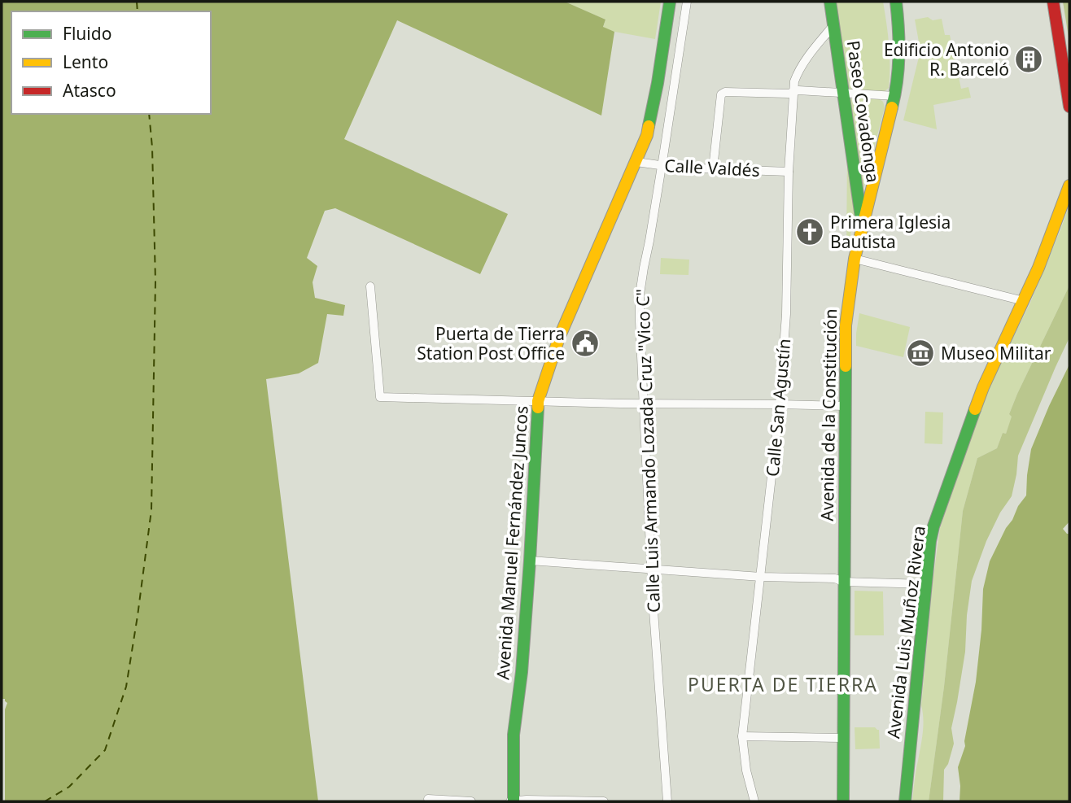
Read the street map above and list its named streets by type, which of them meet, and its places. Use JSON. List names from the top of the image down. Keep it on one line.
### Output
{"streets":{"main road":["Paseo Covadonga","Avenida de la Constitución","Avenida Manuel Fernández Juncos","Avenida Luis Muñoz Rivera"],"street":["Calle Valdés","Calle San Agustín","Calle Luis Armando Lozada Cruz \"Vico C\""]},"crossings":[["Paseo Covadonga","Calle San Agustín"],["Paseo Covadonga","Avenida de la Constitución"],["Calle Valdés","Calle San Agustín"],["Calle Valdés","Calle Luis Armando Lozada Cruz \"Vico C\""],["Calle Valdés","Avenida Manuel Fernández Juncos"]],"districts":["PUERTA DE TIERRA"],"places":{"building":["Edificio Antonio R. Barceló"],"church":["Primera Iglesia Bautista"],"public building":["Puerta de Tierra Station Post Office"],"museum":["Museo Militar"]},"legend":["Fluido","Lento","Atasco"]}
